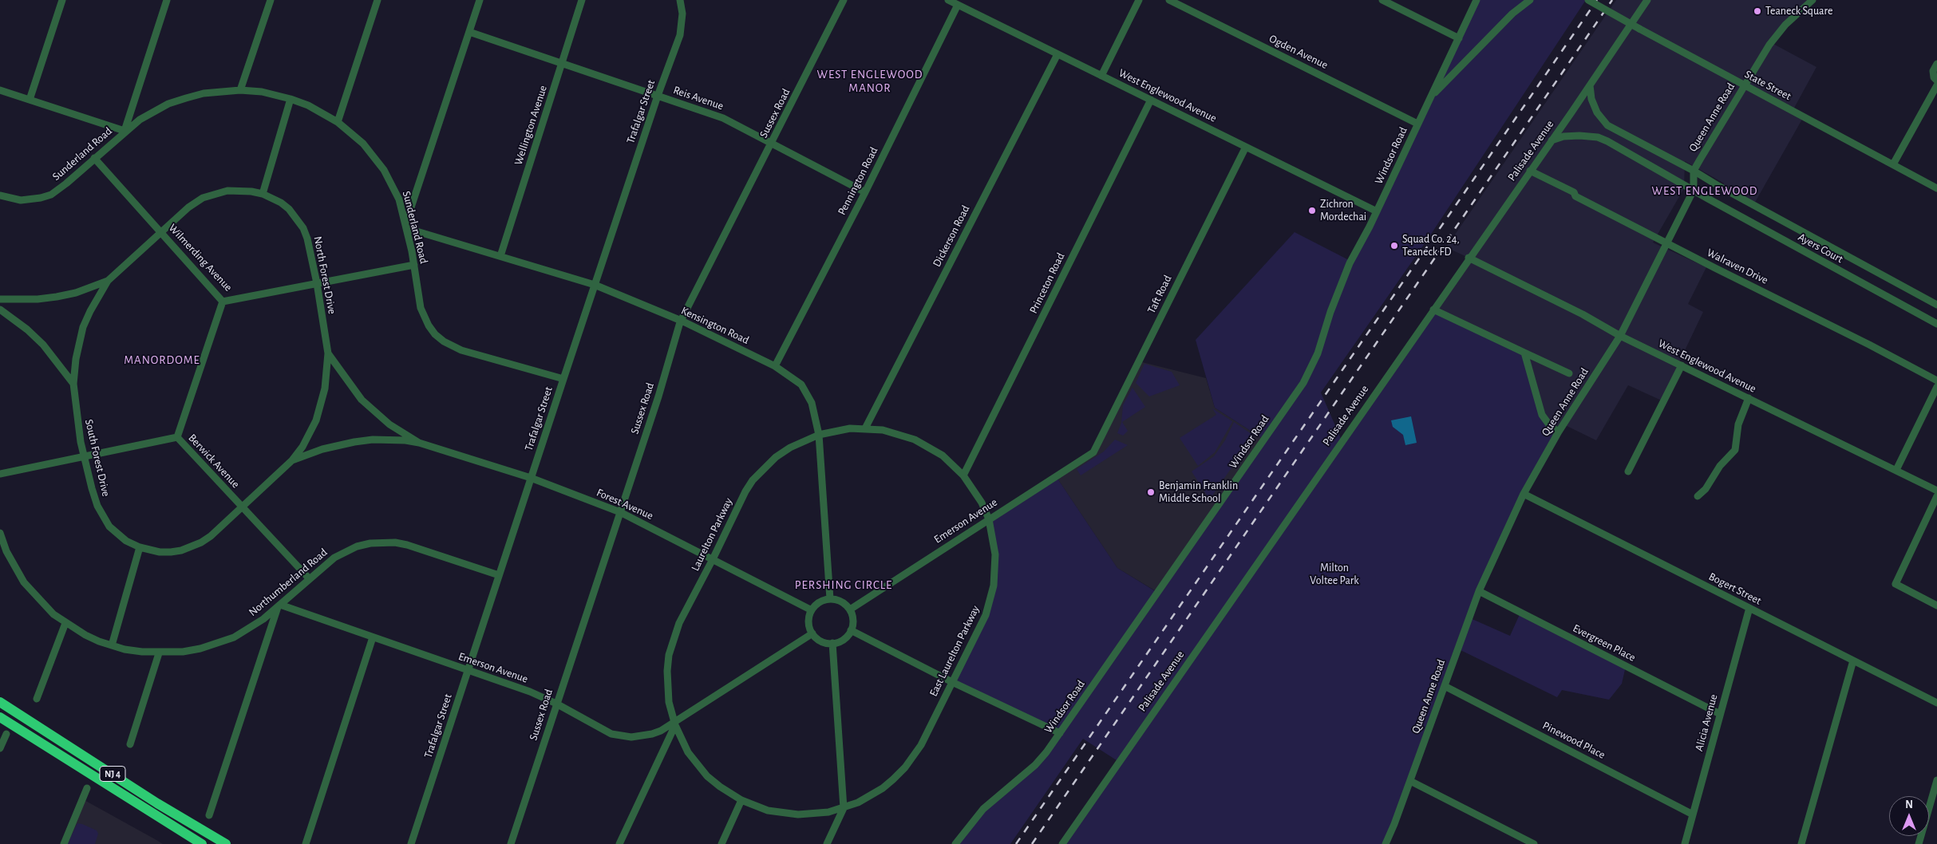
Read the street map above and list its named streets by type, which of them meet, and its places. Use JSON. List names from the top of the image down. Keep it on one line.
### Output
{"streets":{"highway":["NJ 4"],"street":["Ogden Avenue","State Street","West Englewood Avenue","Reis Avenue","Trafalgar Street","Sussex Road","Queen Anne Road","Wellington Avenue","Palisade Avenue","Sunderland Road","Windsor Road","Pennington Road","Dickerson Road","Ayers Court","Wilmerding Avenue","Walraven Drive","North Forest Drive","Princeton Road","Taft Road","Kensington Road","South Forest Drive","Berwick Avenue","Forest Avenue","Emerson Avenue","Laurelton Parkway","Northumberland Road","Bogert Street","Evergreen Place","East Laurelton Parkway","Alicia Avenue","Pinewood Place"]},"crossings":[["Ogden Avenue","Windsor Road"],["State Street","Queen Anne Road"],["West Englewood Avenue","Queen Anne Road"],["West Englewood Avenue","Palisade Avenue"],["West Englewood Avenue","Windsor Road"],["West Englewood Avenue","Pennington Road"],["West Englewood Avenue","Dickerson Road"],["West Englewood Avenue","Princeton Road"],["West Englewood Avenue","Taft Road"],["Reis Avenue","Trafalgar Street"],["Reis Avenue","Sussex Road"],["Reis Avenue","Wellington Avenue"],["Reis Avenue","Pennington Road"],["Trafalgar Street","Sunderland Road"],["Trafalgar Street","Kensington Road"],["Trafalgar Street","Forest Avenue"],["Trafalgar Street","Emerson Avenue"],["Trafalgar Street","Northumberland Road"],["Sussex Road","Kensington Road"],["Sussex Road","Forest Avenue"],["Sussex Road","Emerson Avenue"],["Queen Anne Road","Ayers Court"],["Queen Anne Road","Walraven Drive"],["Queen Anne Road","Bogert Street"],["Queen Anne Road","Evergreen Place"],["Queen Anne Road","Pinewood Place"],["Wellington Avenue","Kensington Road"],["Palisade Avenue","Ayers Court"],["Palisade Avenue","Walraven Drive"],["Sunderland Road","Wilmerding Avenue"],["Sunderland Road","Kensington Road"],["Pennington Road","Kensington Road"],["Dickerson Road","Laurelton Parkway"],["Dickerson Road","East Laurelton Parkway"],["Wilmerding Avenue","North Forest Drive"],["North Forest Drive","South Forest Drive"],["North Forest Drive","Forest Avenue"],["Princeton Road","East Laurelton Parkway"],["Taft Road","Emerson Avenue"],["Kensington Road","Forest Avenue"],["Kensington Road","Emerson Avenue"],["Kensington Road","Laurelton Parkway"],["South Forest Drive","Berwick Avenue"],["South Forest Drive","Forest Avenue"],["Berwick Avenue","Northumberland Road"],["Forest Avenue","Emerson Avenue"],["Forest Avenue","Laurelton Parkway"],["Emerson Avenue","Laurelton Parkway"],["Emerson Avenue","Northumberland Road"],["Emerson Avenue","East Laurelton Parkway"],["Laurelton Parkway","East Laurelton Parkway"],["Bogert Street","Alicia Avenue"],["Evergreen Place","Alicia Avenue"],["Alicia Avenue","Pinewood Place"]],"districts":["WEST ENGLEWOOD MANOR","WEST ENGLEWOOD","MANORDOME","PERSHING CIRCLE"],"parks":["Milton Voltee Park"],"places":["Teaneck Square","Zichron Mordechai","Squad Co. 24, Teaneck FD","Benjamin Franklin Middle School"],"north":"top"}
